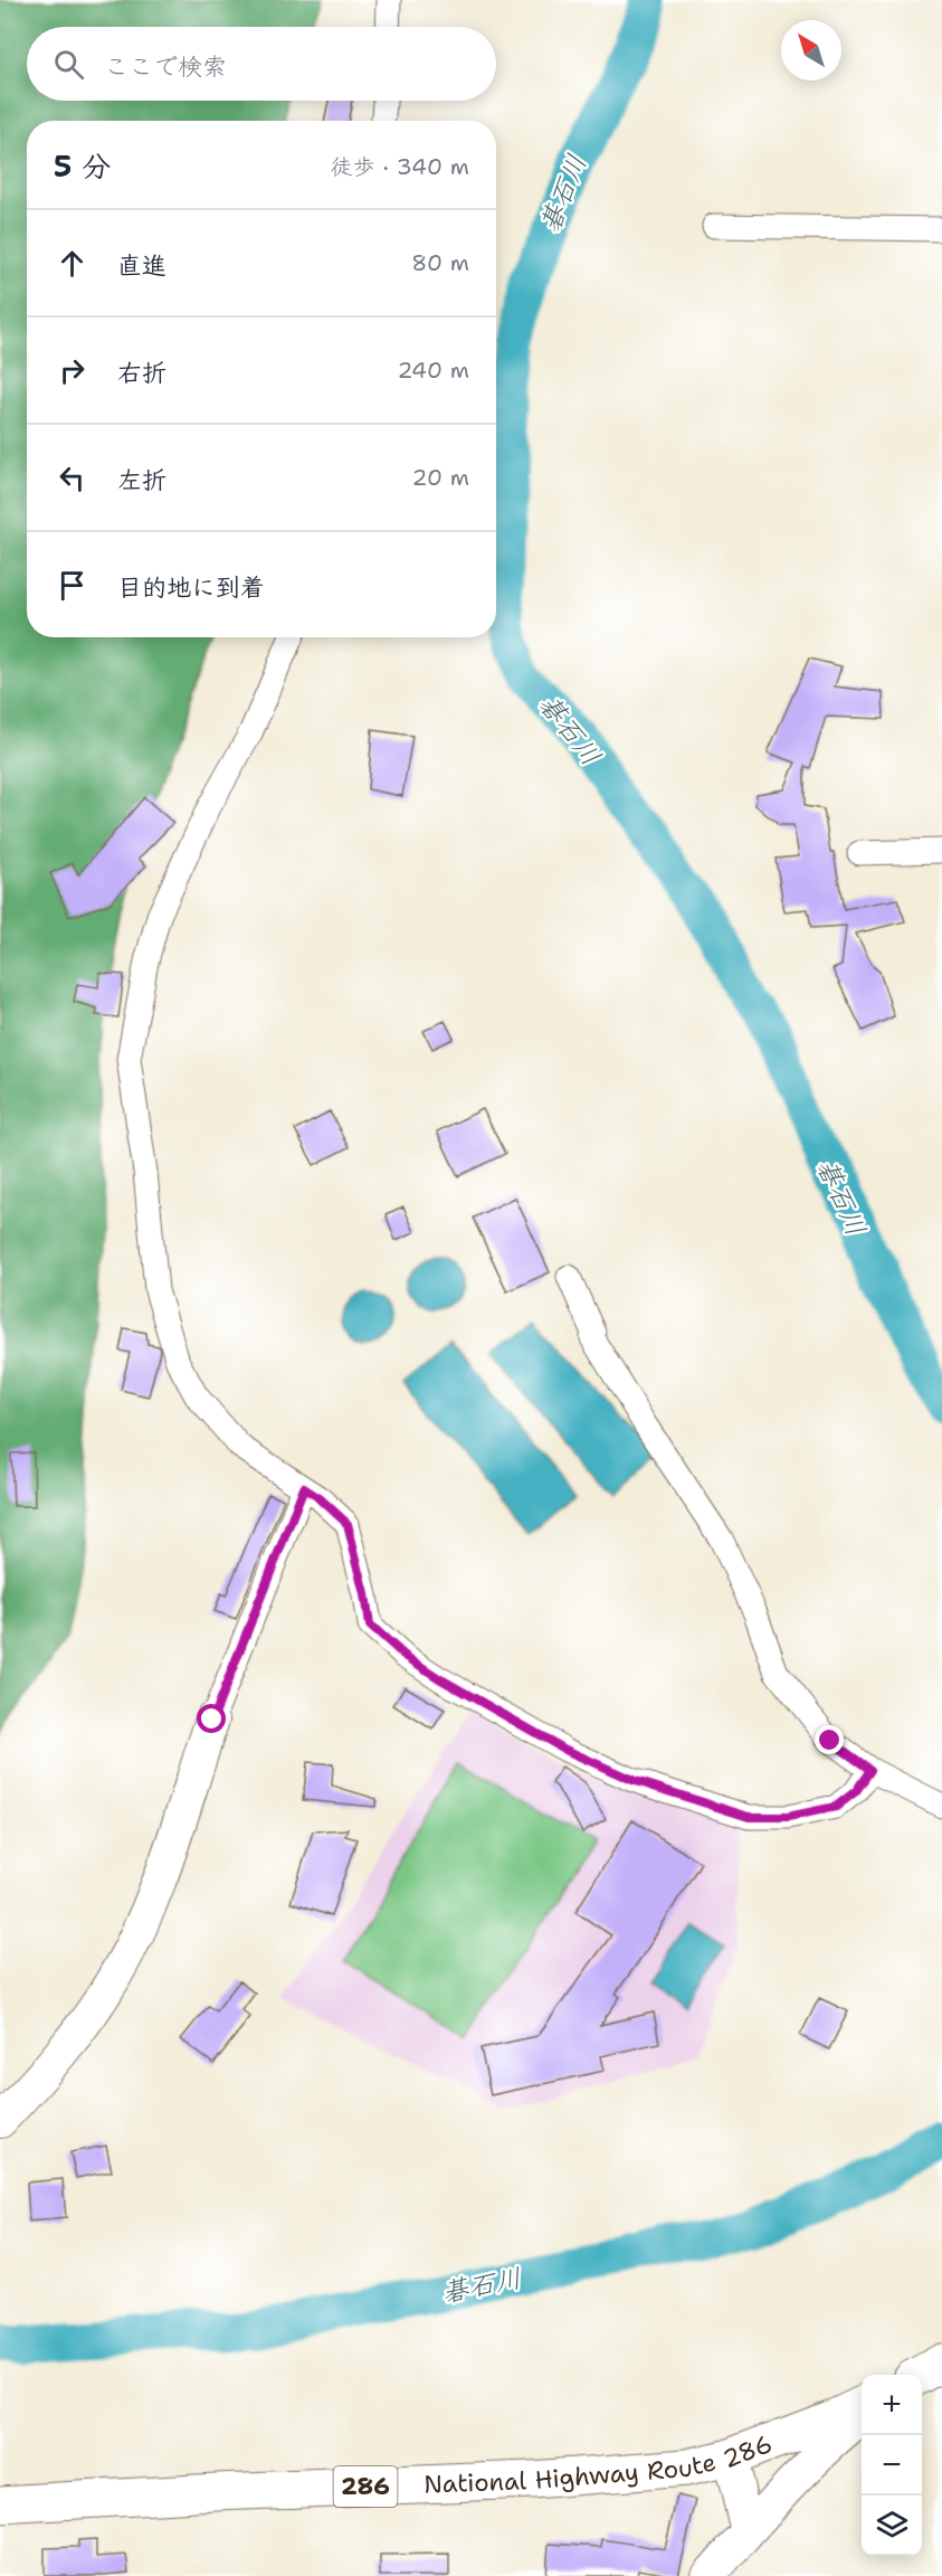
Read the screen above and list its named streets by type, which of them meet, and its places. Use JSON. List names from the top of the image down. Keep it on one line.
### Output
{"streets":{"highway":["National Highway Route 286","286"]},"water":["碁石川"],"north":"top left","page":{"search":"ここで検索","heading":["5 分","徒歩 · 340 m"],"list":[["直進","80 m"],["右折","240 m"],["左折","20 m"],"目的地に到着"],"map_buttons":["+","−"]}}
